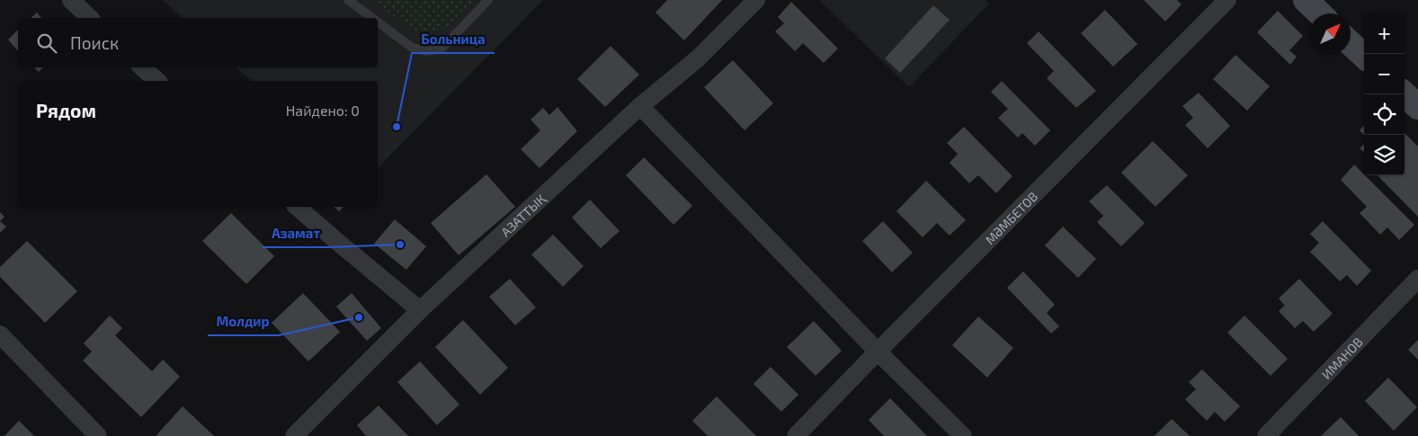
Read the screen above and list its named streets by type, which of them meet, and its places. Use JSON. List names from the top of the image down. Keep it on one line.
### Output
{"streets":{"street":["АЗАТТЫҚ","МӘМБЕТОВ","ИМАНОВ"]},"places":["Больница","Азамат","Молдир"],"north":"top right","page":{"map_buttons":["+","−"],"search":"Поиск","heading":["Рядом","Найдено: 0"]}}
